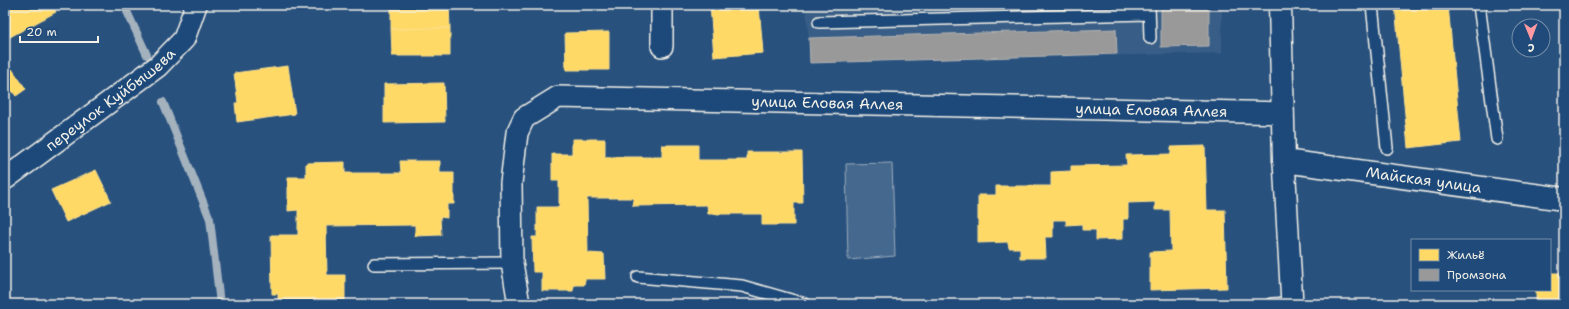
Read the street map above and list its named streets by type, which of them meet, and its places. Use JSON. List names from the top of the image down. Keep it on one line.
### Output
{"streets":{"street":["переулок Куйбышева","улица Еловая Аллея","Майская улица"]},"legend":["Жильё","Промзона"],"scale_bar":"20 m","north":"bottom"}
